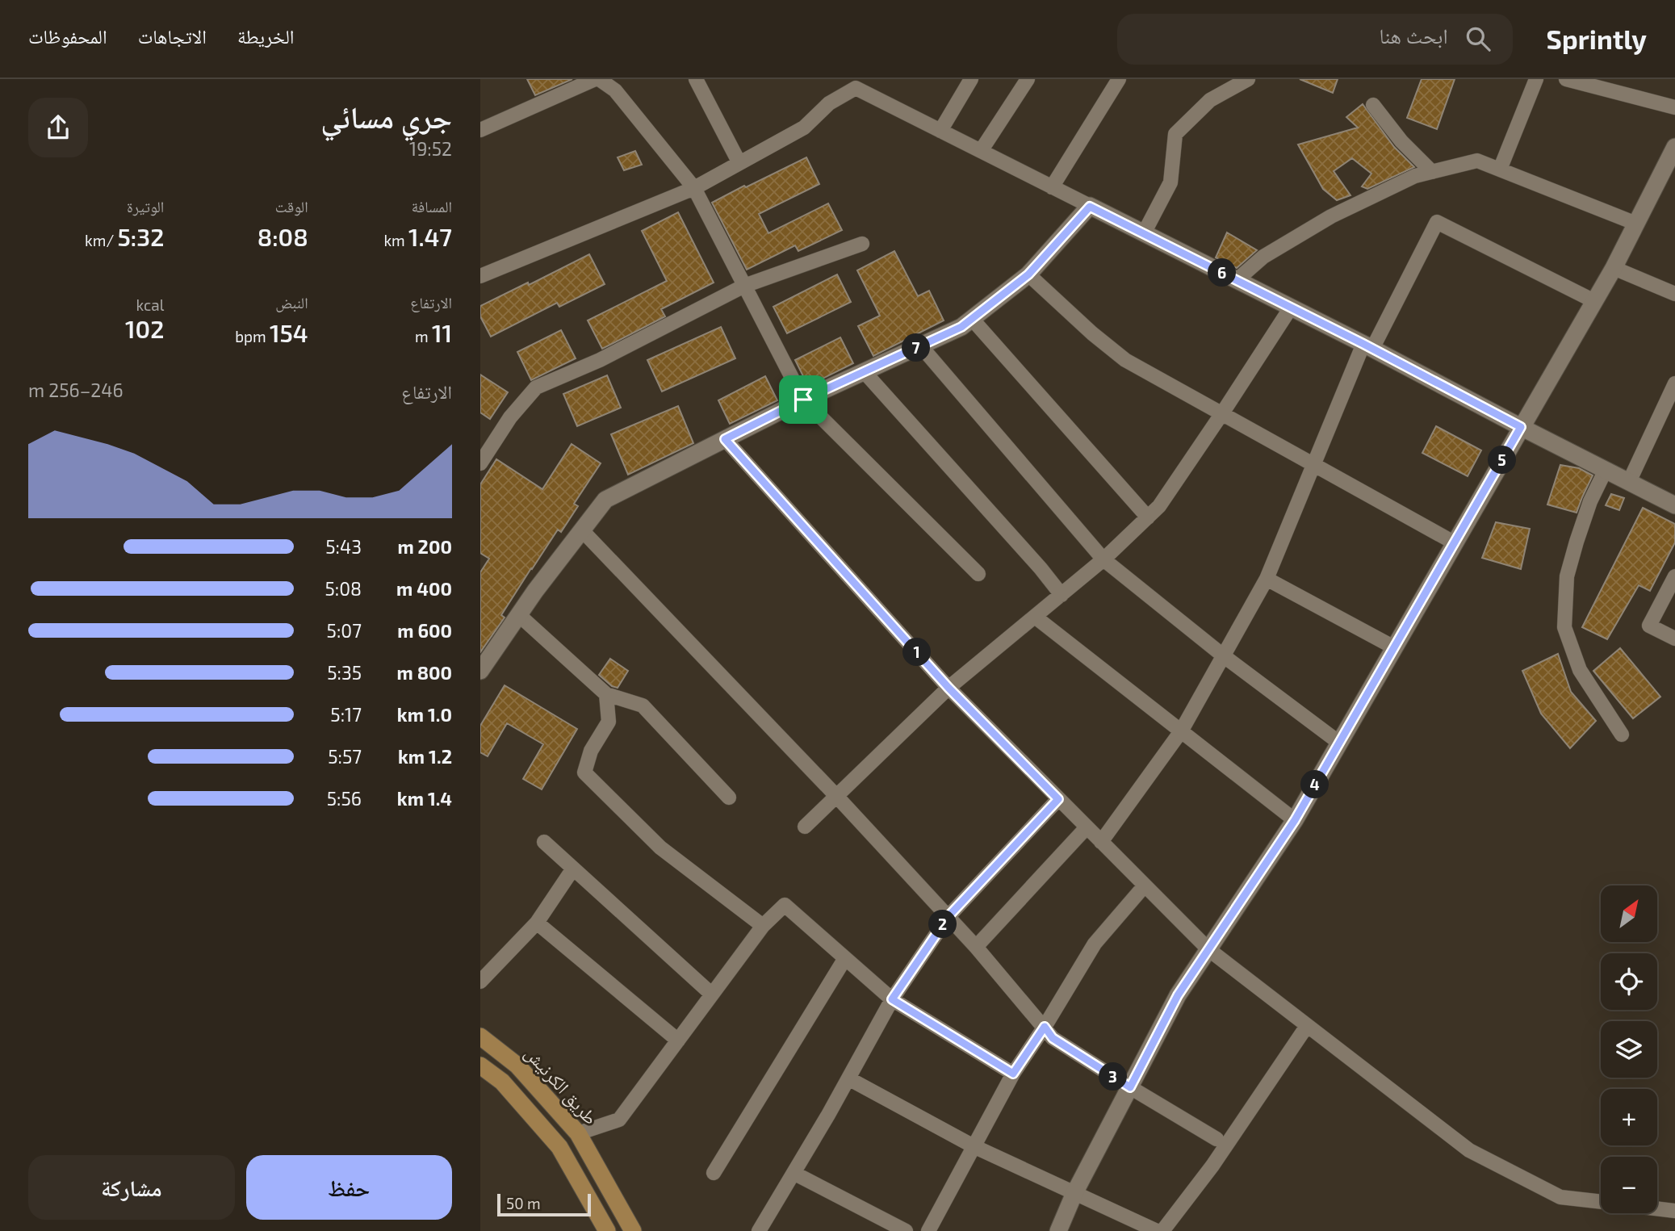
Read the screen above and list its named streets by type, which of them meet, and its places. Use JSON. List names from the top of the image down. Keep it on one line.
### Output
{"streets":{"main road":["طريق الكرنيش"]},"scale_bar":"50 m","north":"top right","page":{"header":"Sprintly","search":"ابحث هنا","nav":["الخريطة","الاتجاهات","المحفوظات"],"heading":["جري مسائي","19:52"],"stats":[["المسافة","1.47 km"],["الوقت","8:08"],["الوتيرة","5:32 /km"],["الارتفاع","11 m"],["النبض","154 bpm"],["kcal","102"]],"pins":["6","7","5","1","4","2","3"],"chart":["الارتفاع","246–256 m"],"list":[{"name":"200 m","note":"5:43"},{"name":"400 m","note":"5:08"},{"name":"600 m","note":"5:07"},{"name":"800 m","note":"5:35"},{"name":"1.0 km","note":"5:17"},{"name":"1.2 km","note":"5:57"},{"name":"1.4 km","note":"5:56"}],"map_buttons":["+","−"],"buttons":["حفظ","مشاركة"],"scale":"50 m"}}
